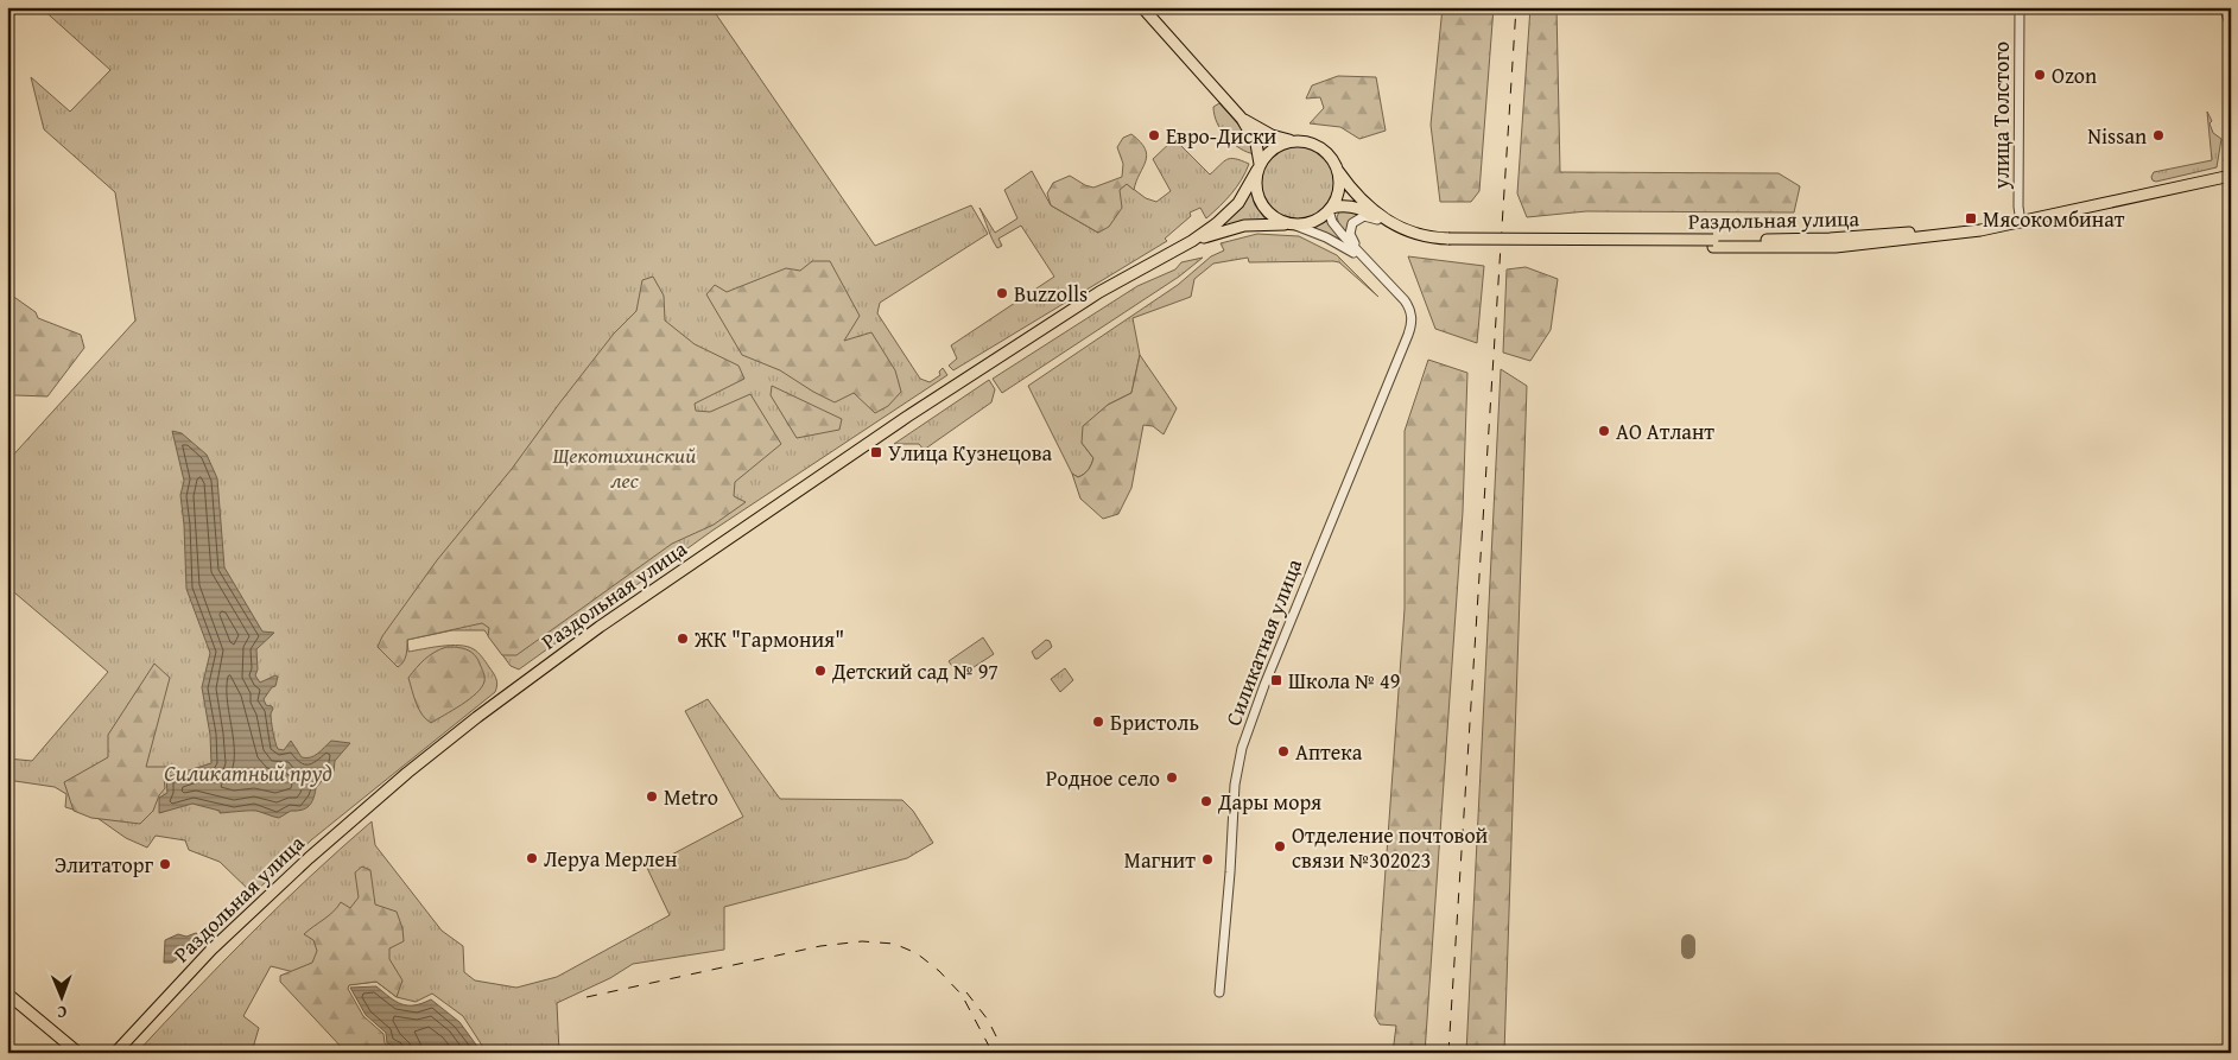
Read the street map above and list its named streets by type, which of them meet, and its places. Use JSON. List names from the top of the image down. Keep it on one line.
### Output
{"streets":{"main road":["Раздольная улица"],"street":["улица Толстого","Силикатная улица"]},"crossings":[["улица Толстого","Раздольная улица"]],"water":["Силикатный пруд"],"parks":["Щекотихинский лес"],"places":{"other":["Ozon","Евро-Диски","Nissan","Buzzolls","АО Атлант","ЖК \"Гармония\"","Детский сад № 97","Бристоль","Аптека","Родное село","Metro","Дары моря","Отделение почтовой связи №302023","Леруа Мерлен","Магнит","Элитаторг"],"transit":["Мясокомбинат","Улица Кузнецова","Школа № 49"]},"north":"bottom"}
